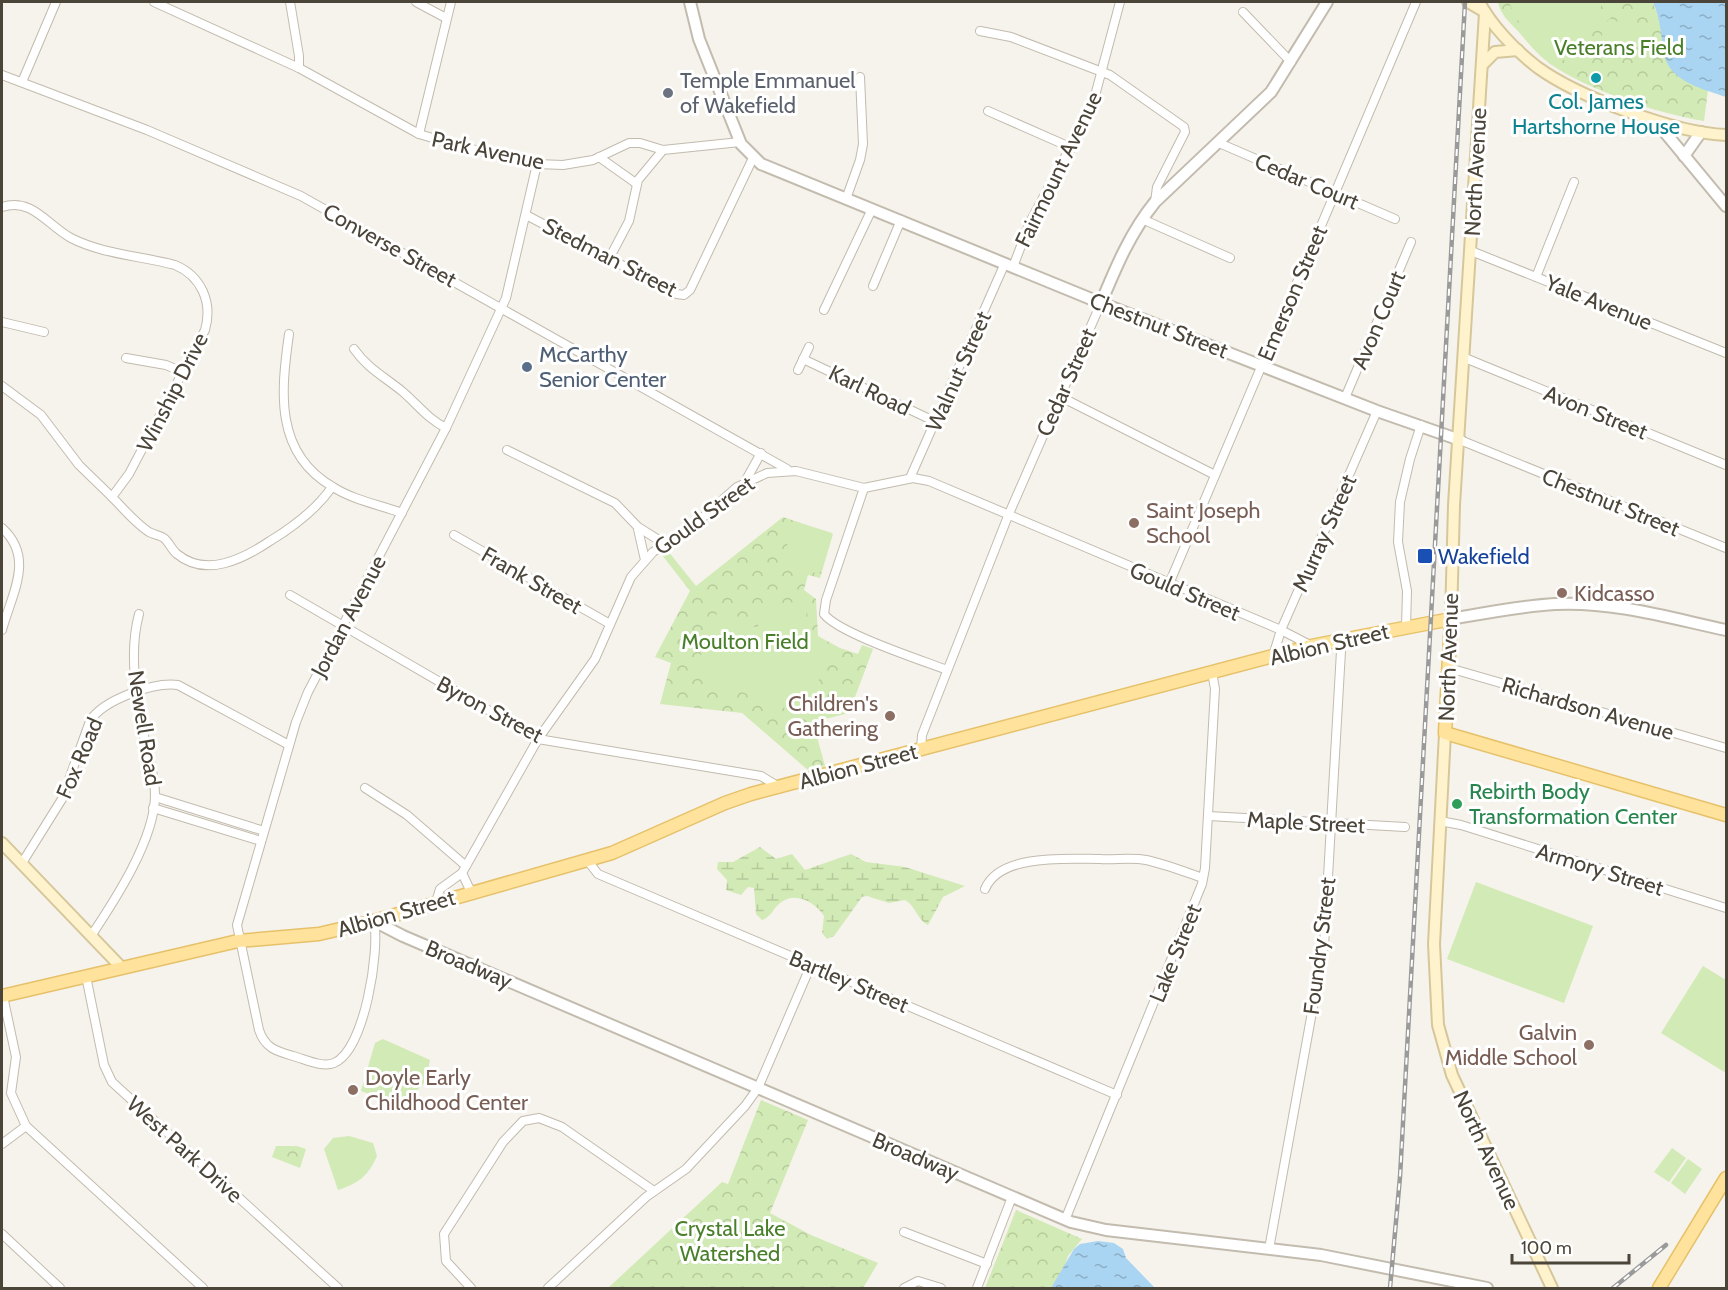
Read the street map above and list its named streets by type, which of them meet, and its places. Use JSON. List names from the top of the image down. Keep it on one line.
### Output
{"streets":{"main road":["North Avenue","Albion Street"],"street":["Park Avenue","Fairmount Avenue","Cedar Court","Converse Street","Stedman Street","Emerson Street","Yale Avenue","Avon Court","Chestnut Street","Walnut Street","Cedar Street","Karl Road","Winship Drive","Avon Street","Gould Street","Murray Street","Frank Street","Jordan Avenue","Richardson Avenue","Byron Street","Newell Road","Fox Road","Maple Street","Armory Street","Foundry Street","Lake Street","Broadway","Bartley Street","West Park Drive"]},"crossings":[["Park Avenue","Chestnut Street"],["Park Avenue","Jordan Avenue"],["Fairmount Avenue","Chestnut Street"],["Fairmount Avenue","Walnut Street"],["North Avenue","Yale Avenue"],["North Avenue","Chestnut Street"],["North Avenue","Avon Street"],["North Avenue","Albion Street"],["North Avenue","Richardson Avenue"],["North Avenue","Armory Street"],["Cedar Court","Emerson Street"],["Cedar Court","Cedar Street"],["Converse Street","Gould Street"],["Converse Street","Jordan Avenue"],["Stedman Street","Chestnut Street"],["Stedman Street","Jordan Avenue"],["Emerson Street","Chestnut Street"],["Emerson Street","Gould Street"],["Avon Court","Chestnut Street"],["Chestnut Street","Walnut Street"],["Chestnut Street","Cedar Street"],["Chestnut Street","Murray Street"],["Walnut Street","Karl Road"],["Walnut Street","Gould Street"],["Cedar Street","Gould Street"],["Cedar Street","Albion Street"],["Gould Street","Murray Street"],["Gould Street","Frank Street"],["Gould Street","Albion Street"],["Gould Street","Byron Street"],["Murray Street","Albion Street"],["Jordan Avenue","Albion Street"],["Jordan Avenue","Byron Street"],["Jordan Avenue","Fox Road"],["Albion Street","Byron Street"],["Albion Street","Foundry Street"],["Albion Street","Lake Street"],["Albion Street","Broadway"],["Albion Street","Bartley Street"],["Albion Street","West Park Drive"],["Newell Road","Fox Road"],["Maple Street","Foundry Street"],["Maple Street","Lake Street"],["Foundry Street","Broadway"],["Lake Street","Broadway"],["Lake Street","Bartley Street"]],"parks":["Veterans Field","Moulton Field","Crystal Lake Watershed"],"places":{"other":["Col. James Hartshorne House","Temple Emmanuel of Wakefield","McCarthy Senior Center","Saint Joseph School","Kidcasso","Children's Gathering","Rebirth Body Transformation Center","Galvin Middle School","Doyle Early Childhood Center"],"transit":["Wakefield"]},"scale_bar":"100 m"}
